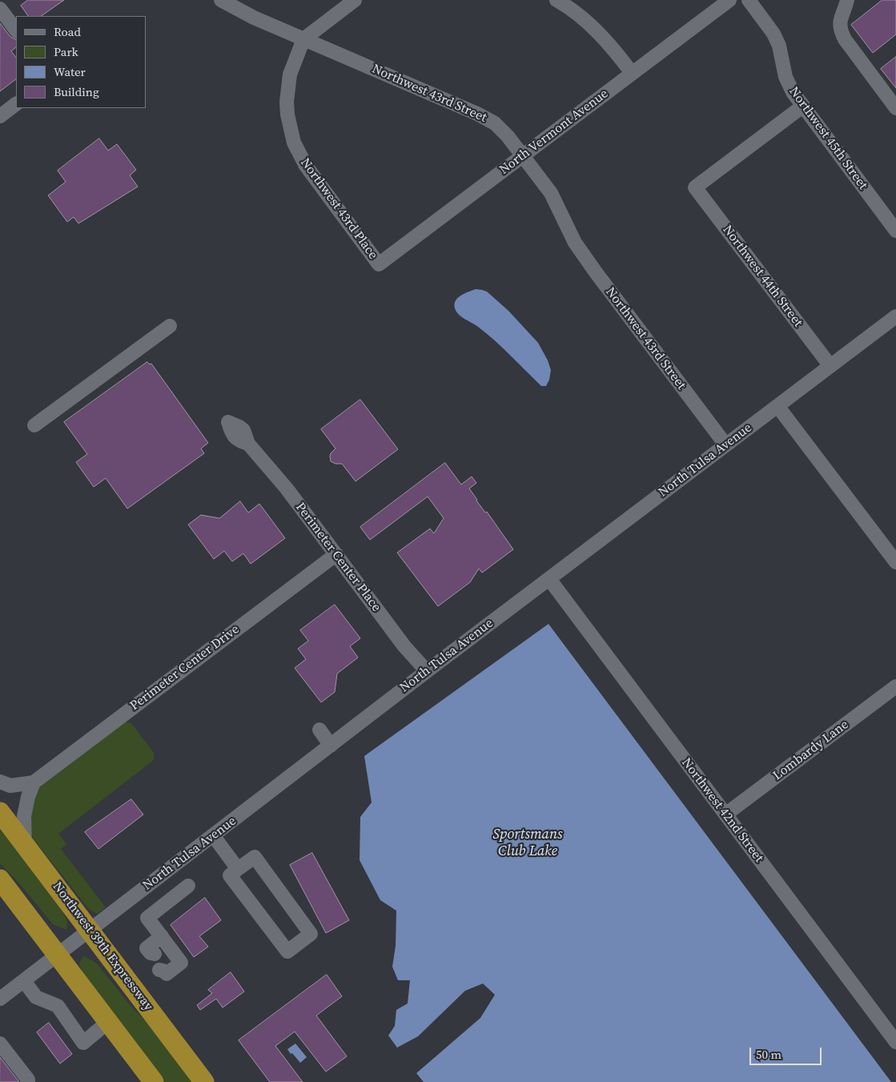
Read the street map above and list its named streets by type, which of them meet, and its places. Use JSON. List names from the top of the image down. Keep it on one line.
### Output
{"streets":{"highway":["Northwest 39th Expressway"],"street":["Northwest 43rd Street","North Vermont Avenue","Northwest 45th Street","Northwest 43rd Place","Northwest 44th Street","North Tulsa Avenue","Perimeter Center Place","Perimeter Center Drive","Lombardy Lane","Northwest 42nd Street"]},"crossings":[["Northwest 43rd Street","North Vermont Avenue"],["Northwest 43rd Street","Northwest 43rd Place"],["Northwest 43rd Street","North Tulsa Avenue"],["North Vermont Avenue","Northwest 43rd Place"],["Northwest 45th Street","Northwest 44th Street"],["Northwest 44th Street","North Tulsa Avenue"],["North Tulsa Avenue","Perimeter Center Place"],["North Tulsa Avenue","Northwest 42nd Street"],["North Tulsa Avenue","Northwest 39th Expressway"],["Perimeter Center Place","Perimeter Center Drive"],["Lombardy Lane","Northwest 42nd Street"]],"water":["Sportsmans Club Lake"],"legend":["Road","Park","Water","Building"],"scale_bar":"50 m"}
